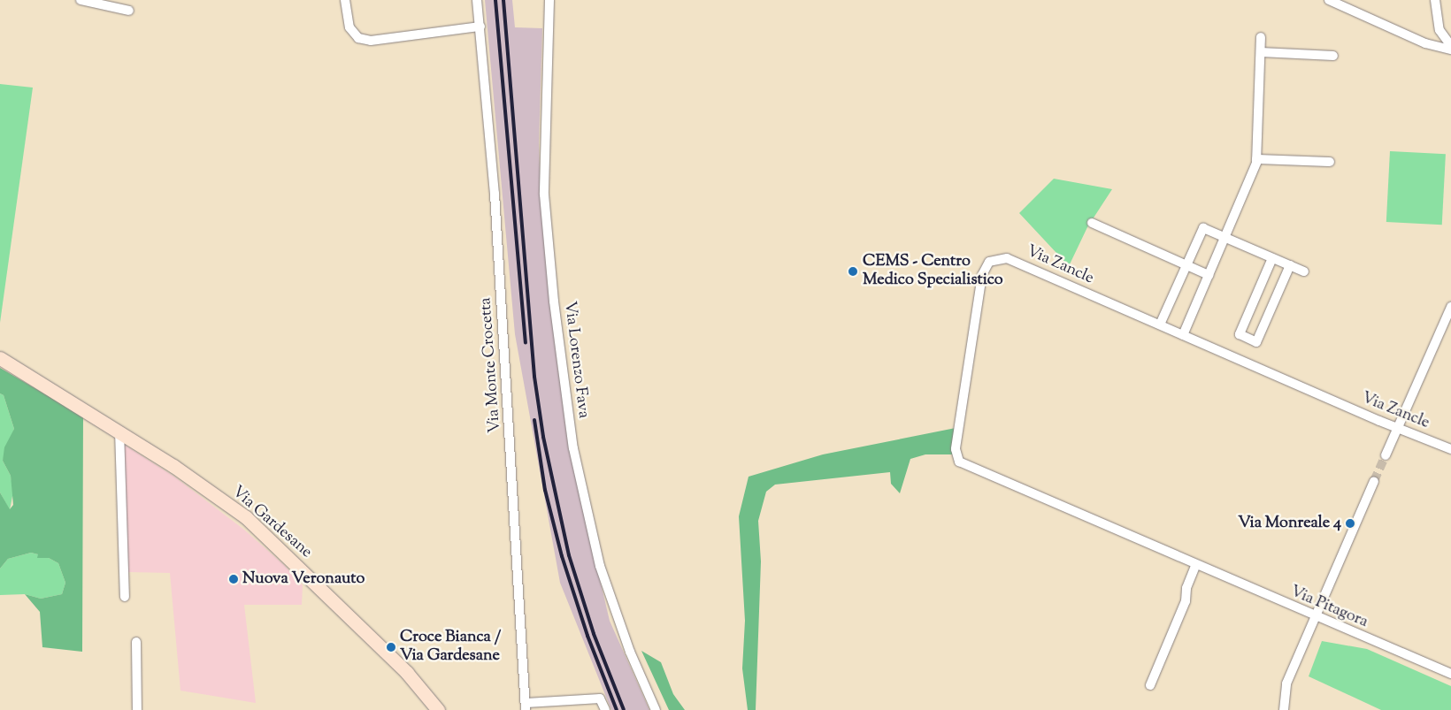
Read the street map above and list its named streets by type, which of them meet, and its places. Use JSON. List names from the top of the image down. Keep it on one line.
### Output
{"streets":{"main road":["Via Gardesane"],"street":["Via Zancle","Via Lorenzo Fava","Via Monte Crocetta","Via Pitagora"]},"crossings":[["Via Zancle","Via Pitagora"]],"places":["CEMS - Centro Medico Specialistico","Via Monreale 4","Nuova Veronauto","Croce Bianca / Via Gardesane"]}
